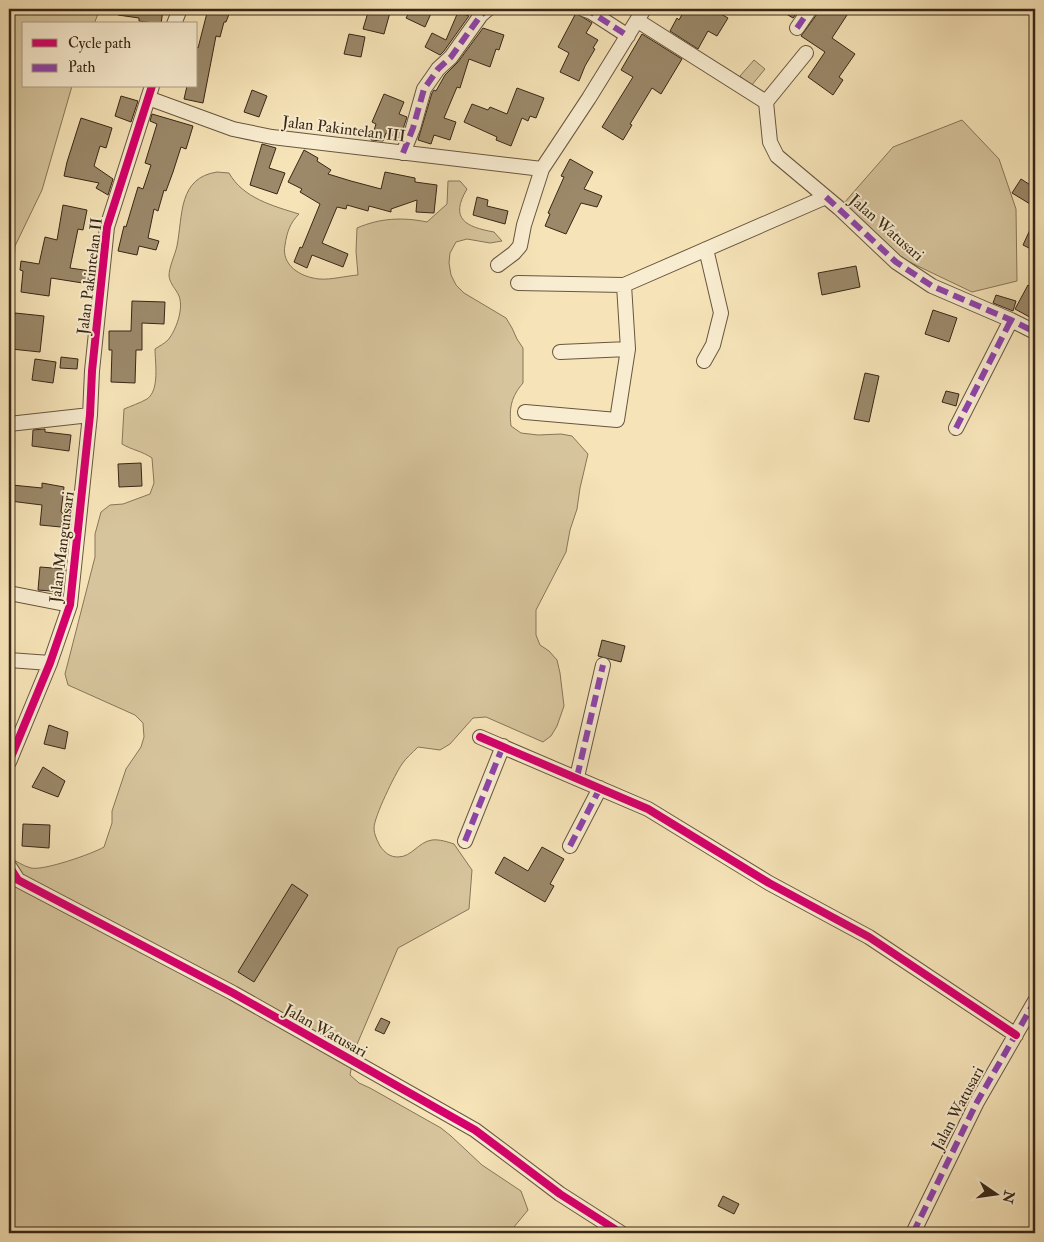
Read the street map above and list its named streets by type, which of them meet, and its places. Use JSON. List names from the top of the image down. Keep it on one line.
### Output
{"streets":{"street":["Jalan Pakintelan III","Jalan Watusari","Jalan Pakintelan II","Jalan Mangunsari"]},"crossings":[["Jalan Pakintelan III","Jalan Pakintelan II"],["Jalan Pakintelan II","Jalan Mangunsari"]],"legend":["Cycle path","Path"],"north":"right"}
